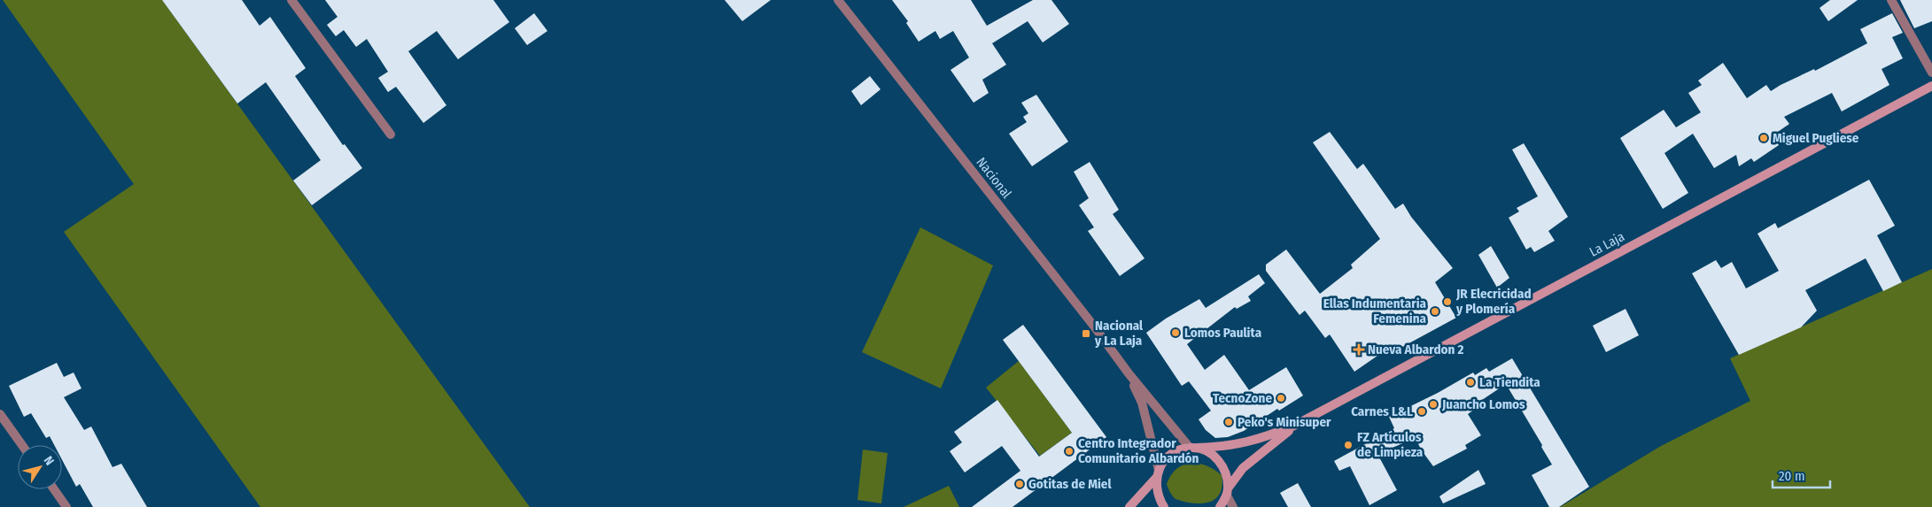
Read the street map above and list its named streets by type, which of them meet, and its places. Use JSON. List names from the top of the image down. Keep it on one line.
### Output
{"streets":{"main road":["La Laja"],"street":["Nacional"]},"crossings":[["Nacional","La Laja"]],"places":{"other":["Miguel Pugliese","JR Elecricidad y Plomería","Ellas Indumentaria Femenina","Lomos Paulita","La Tiendita","TecnoZone","Juancho Lomos","Carnes L&L","Peko's Minisuper","FZ Artículos de Limpieza","Centro Integrador Comunitario Albardón","Gotitas de Miel"],"transit":["Nacional y La Laja"],"health":["Nueva Albardon 2"]},"scale_bar":"20 m","north":"top right"}
